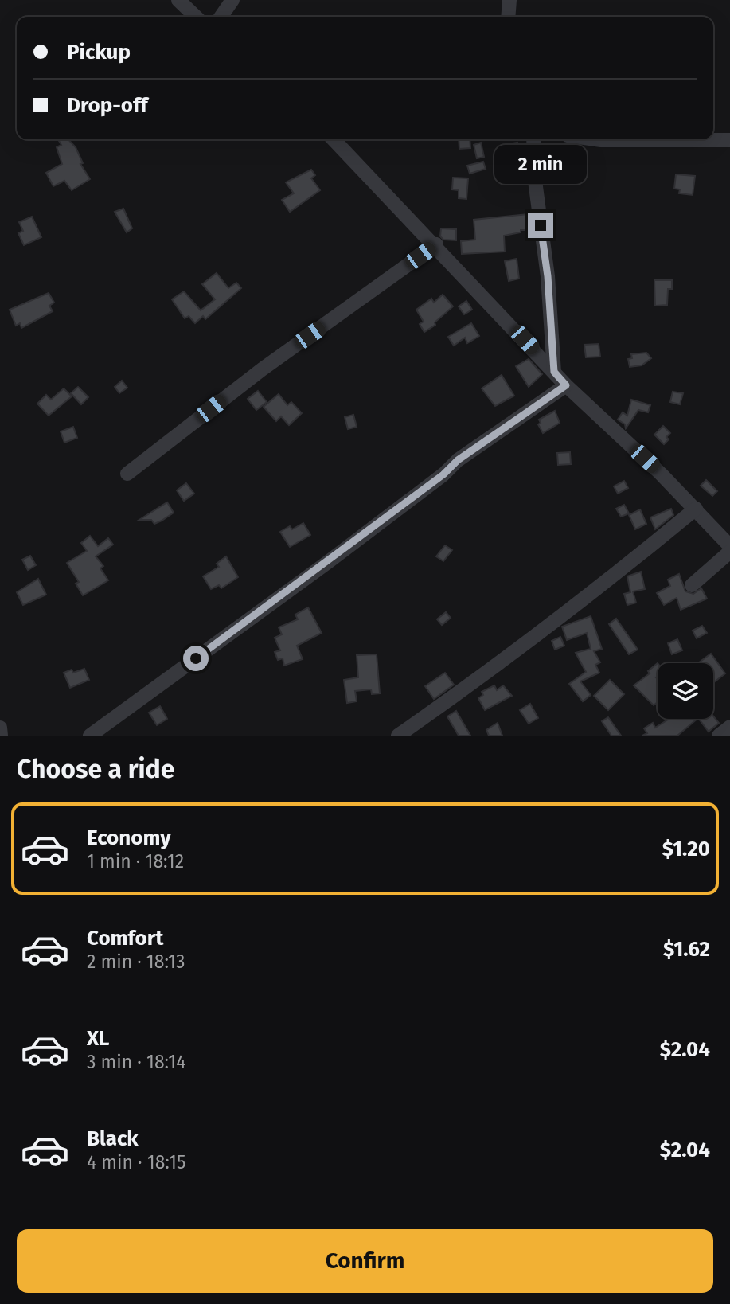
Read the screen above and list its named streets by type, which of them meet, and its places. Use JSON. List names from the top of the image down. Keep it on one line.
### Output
{"page":{"banner":["Pickup","Drop-off"],"bubble":"2 min","heading":"Choose a ride","list":[{"name":"Economy","note":"1 min · 18:12","value":"$1.20"},{"name":"Comfort","note":"2 min · 18:13","value":"$1.62"},{"name":"XL","note":"3 min · 18:14","value":"$2.04"},{"name":"Black","note":"4 min · 18:15","value":"$2.04"}],"buttons":"Confirm"}}
